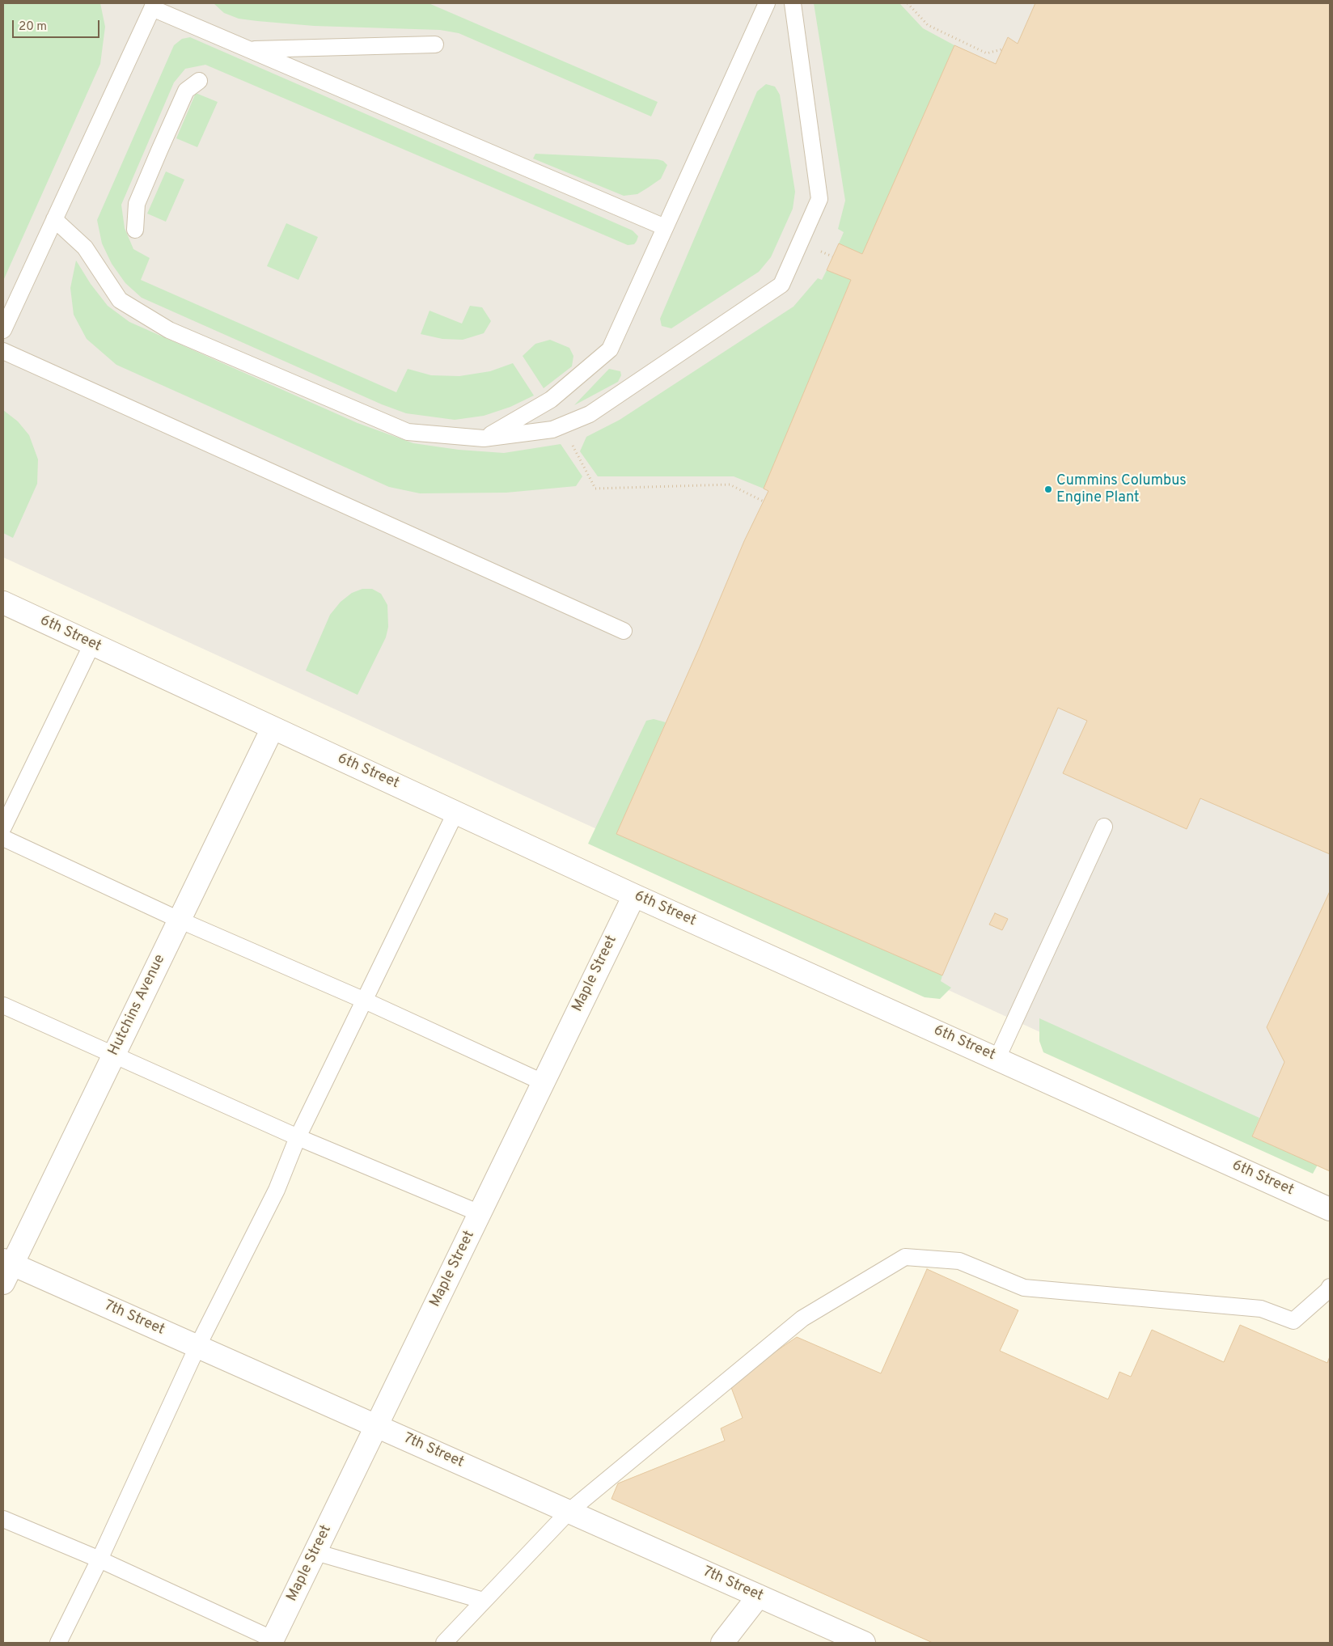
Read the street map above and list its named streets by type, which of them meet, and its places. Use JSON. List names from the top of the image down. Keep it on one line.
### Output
{"streets":{"street":["6th Street","Maple Street","Hutchins Avenue","7th Street"]},"crossings":[["6th Street","Maple Street"],["6th Street","Hutchins Avenue"],["Maple Street","7th Street"],["Hutchins Avenue","7th Street"]],"places":["Cummins Columbus Engine Plant"],"scale_bar":"20 m"}
